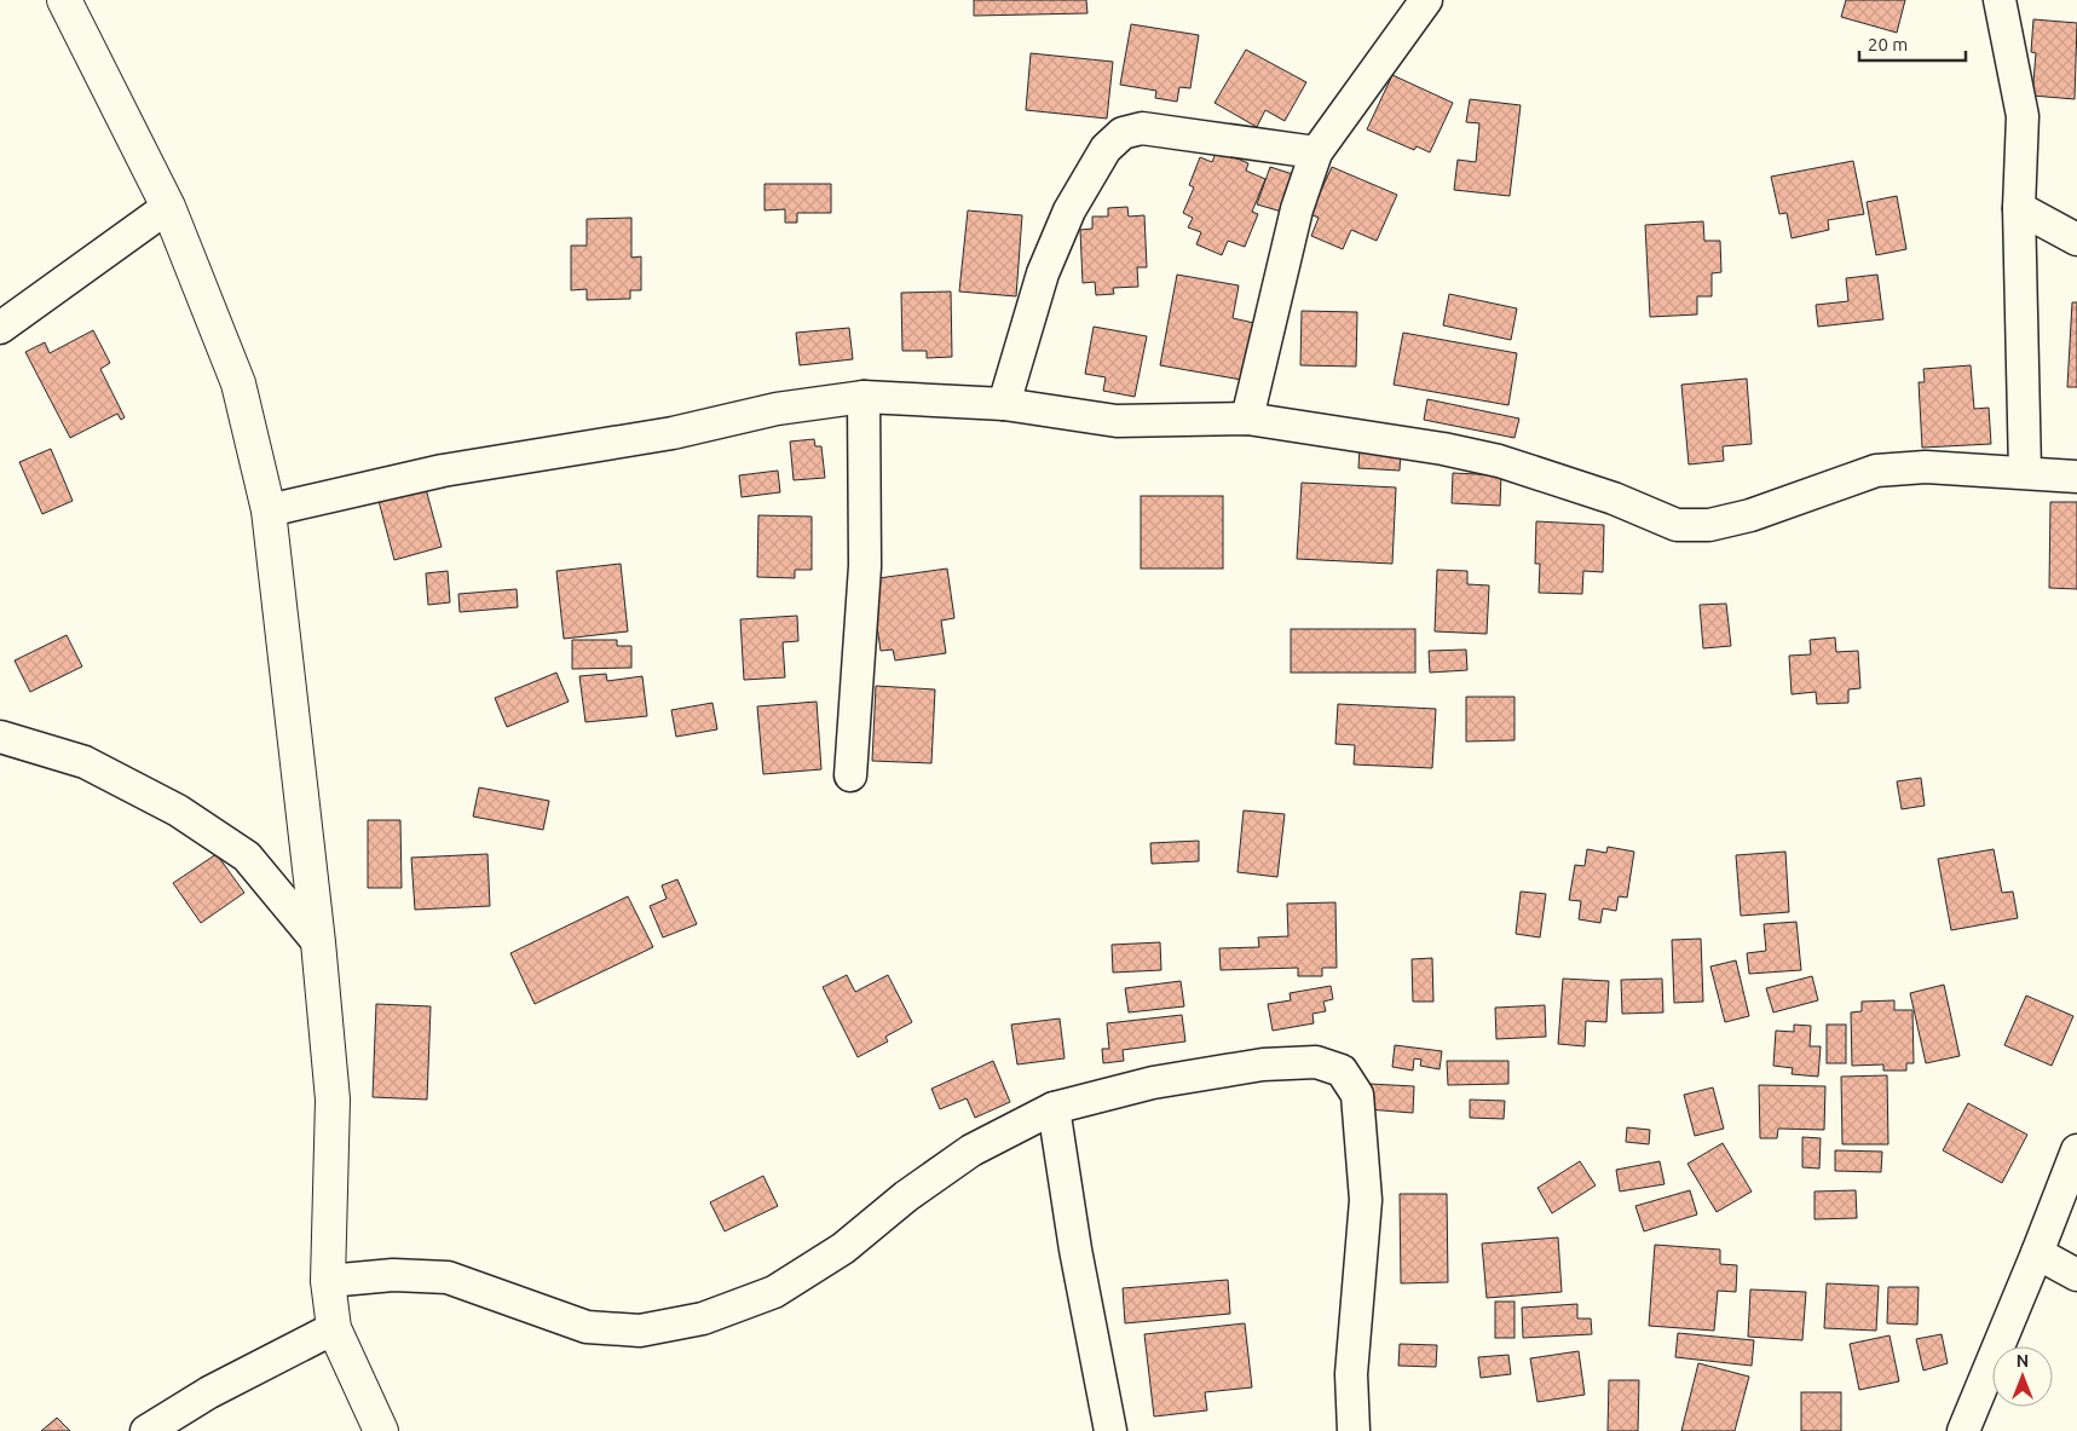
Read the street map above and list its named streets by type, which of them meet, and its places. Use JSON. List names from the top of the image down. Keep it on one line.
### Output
{"scale_bar":"20 m","north":"top"}
